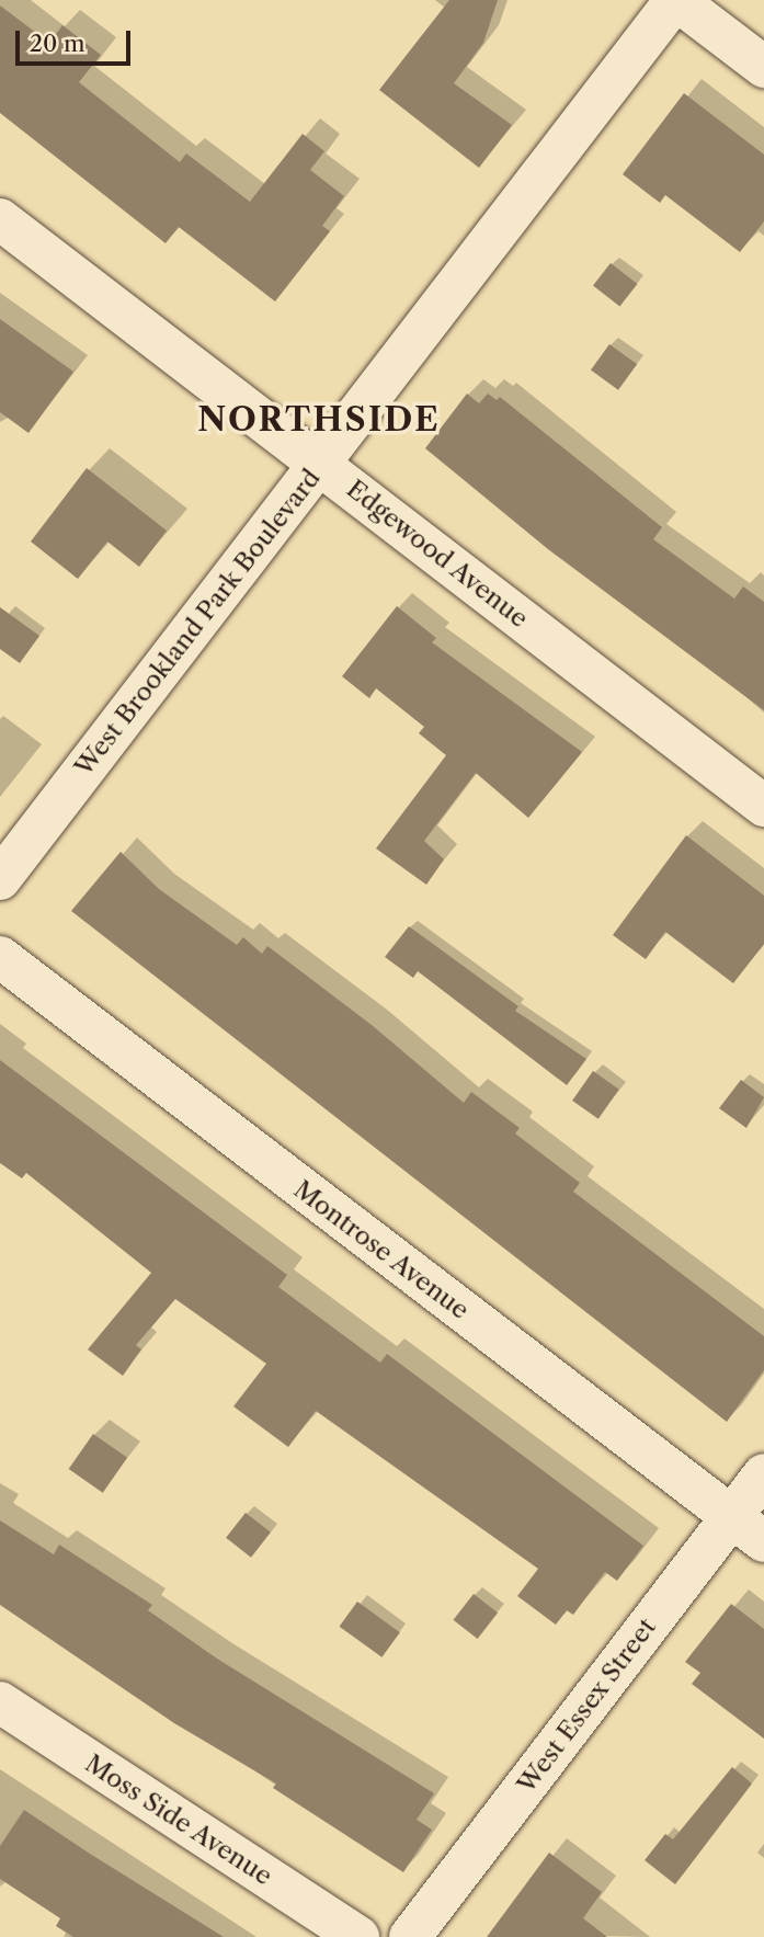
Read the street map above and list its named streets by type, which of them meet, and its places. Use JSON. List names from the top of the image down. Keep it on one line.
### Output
{"streets":{"street":["Edgewood Avenue","West Brookland Park Boulevard","Montrose Avenue","West Essex Street","Moss Side Avenue"]},"crossings":[["Edgewood Avenue","West Brookland Park Boulevard"],["Montrose Avenue","West Essex Street"]],"districts":["NORTHSIDE"],"scale_bar":"20 m"}
